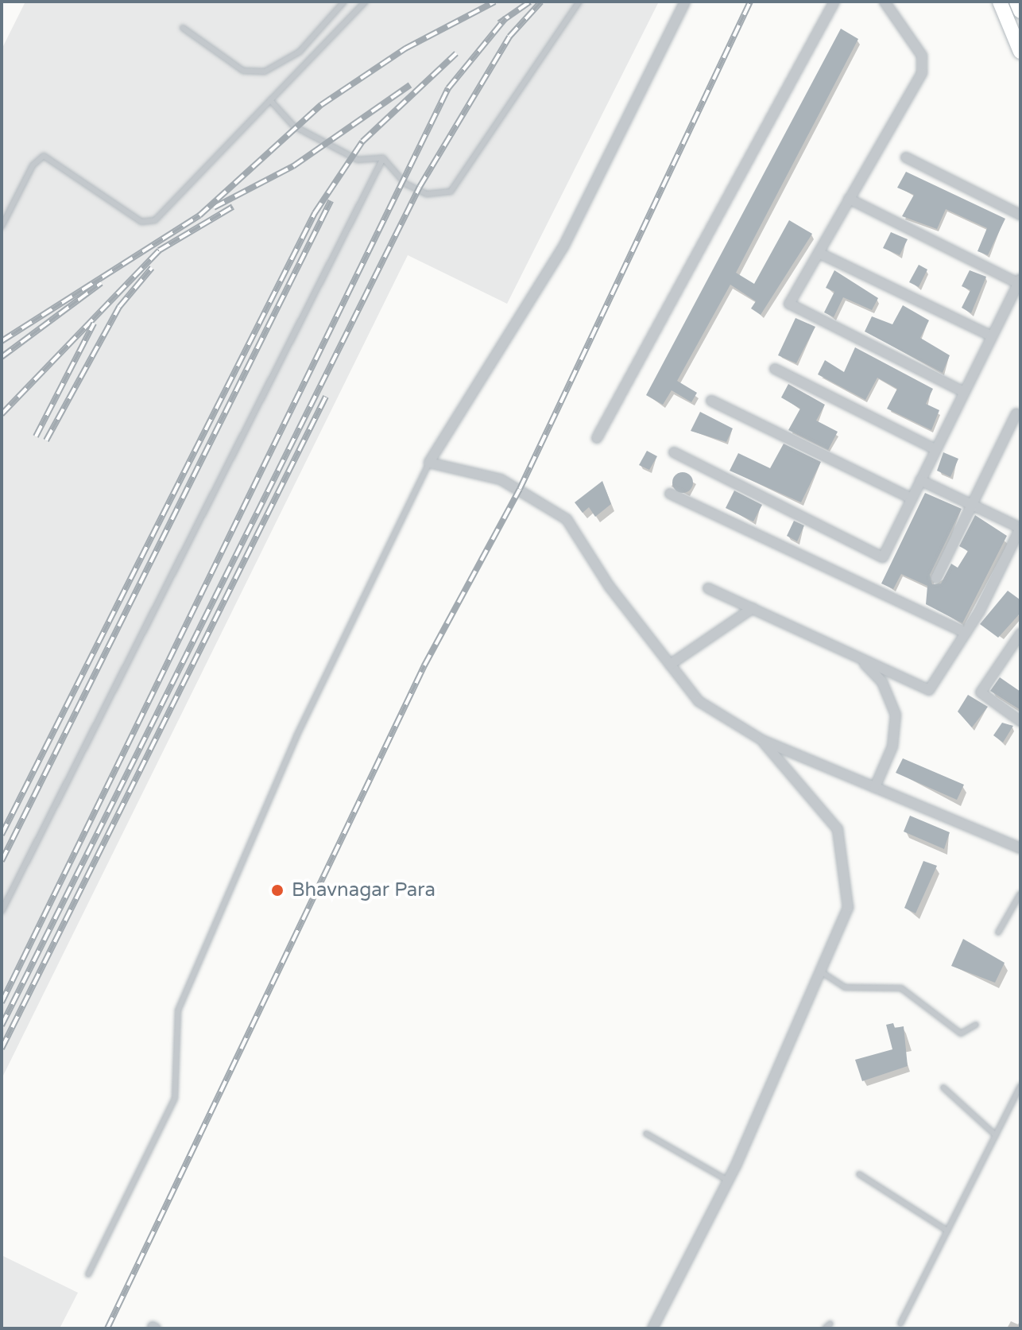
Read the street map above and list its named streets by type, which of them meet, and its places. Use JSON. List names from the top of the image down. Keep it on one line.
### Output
{"places":["Bhavnagar Para"]}
